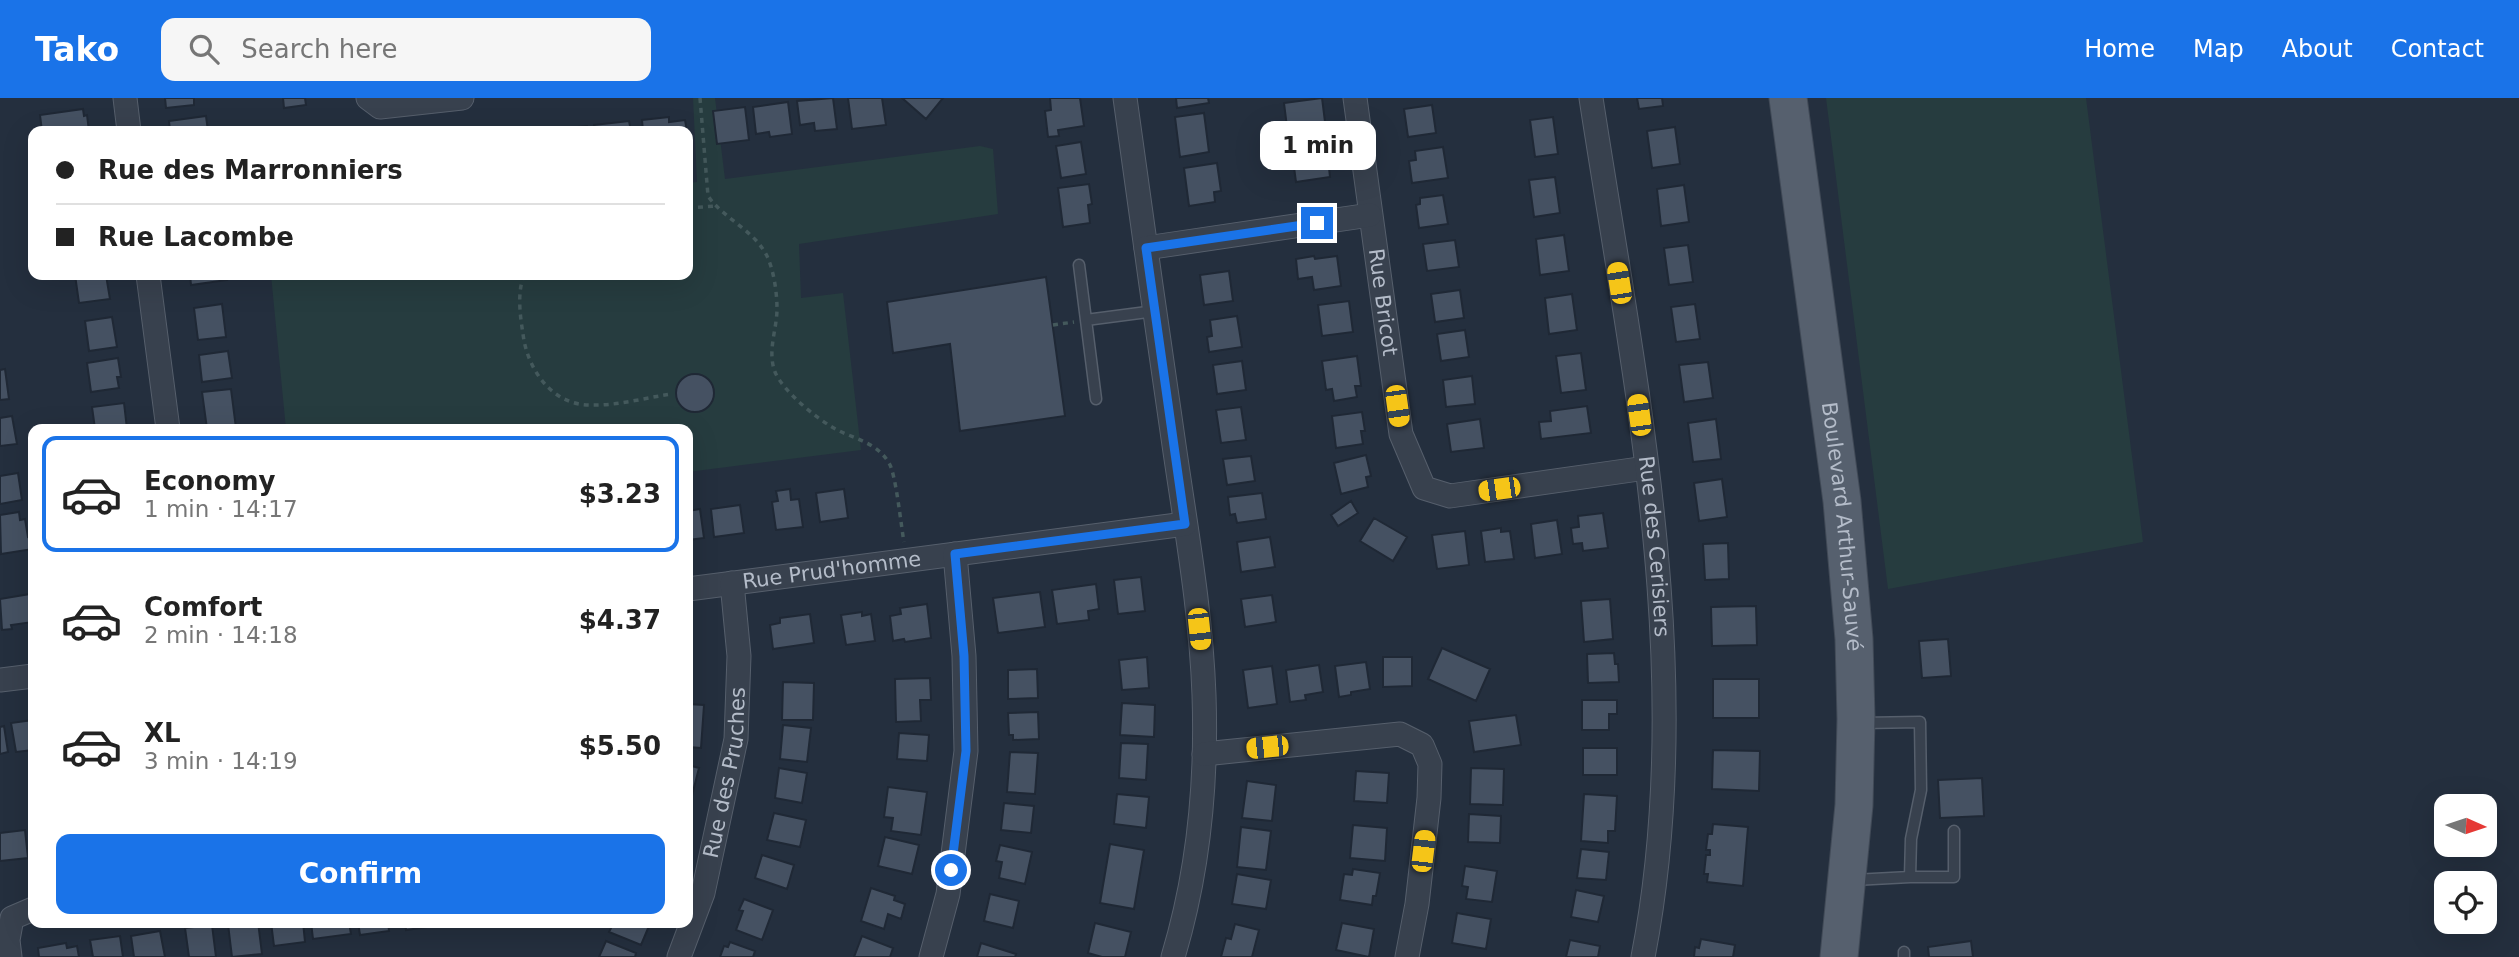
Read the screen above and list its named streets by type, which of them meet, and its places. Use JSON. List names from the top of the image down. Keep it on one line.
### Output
{"streets":{"main road":["Boulevard Arthur-Sauvé"],"street":["Rue Bricot","Rue des Cerisiers","Rue Prud'homme","Rue des Pruches"]},"crossings":[["Rue Bricot","Rue des Cerisiers"],["Rue Prud'homme","Rue des Pruches"]],"north":"right","page":{"header":"Tako","search":"Search here","nav":["Home","Map","About","Contact"],"bubble":"1 min","banner":["Rue des Marronniers","Rue Lacombe"],"list":[{"name":"Economy","note":"1 min · 14:17","value":"$3.23"},{"name":"Comfort","note":"2 min · 14:18","value":"$4.37"},{"name":"XL","note":"3 min · 14:19","value":"$5.50"}],"buttons":"Confirm"}}
